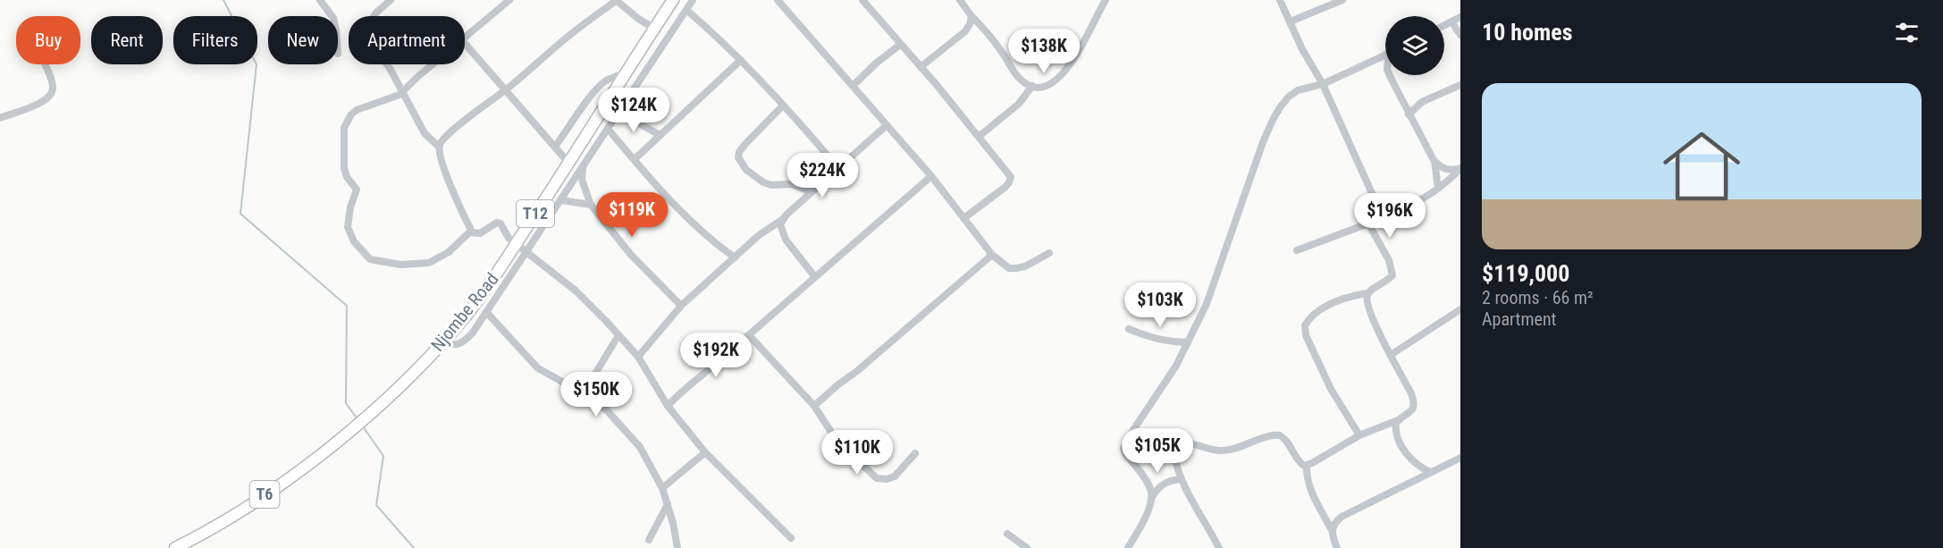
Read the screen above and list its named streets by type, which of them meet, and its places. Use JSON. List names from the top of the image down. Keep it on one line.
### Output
{"streets":{"highway":["T12","Njombe Road","T6"]},"page":{"heading":"10 homes","chip":["Buy","Rent","Filters","New","Apartment"],"price":["$138K","$124K","$224K","$119K","$196K","$103K","$192K","$150K","$105K","$110K"],"list":[{"name":"$119,000","note":"2 rooms · 66 m² · Apartment"}]}}
